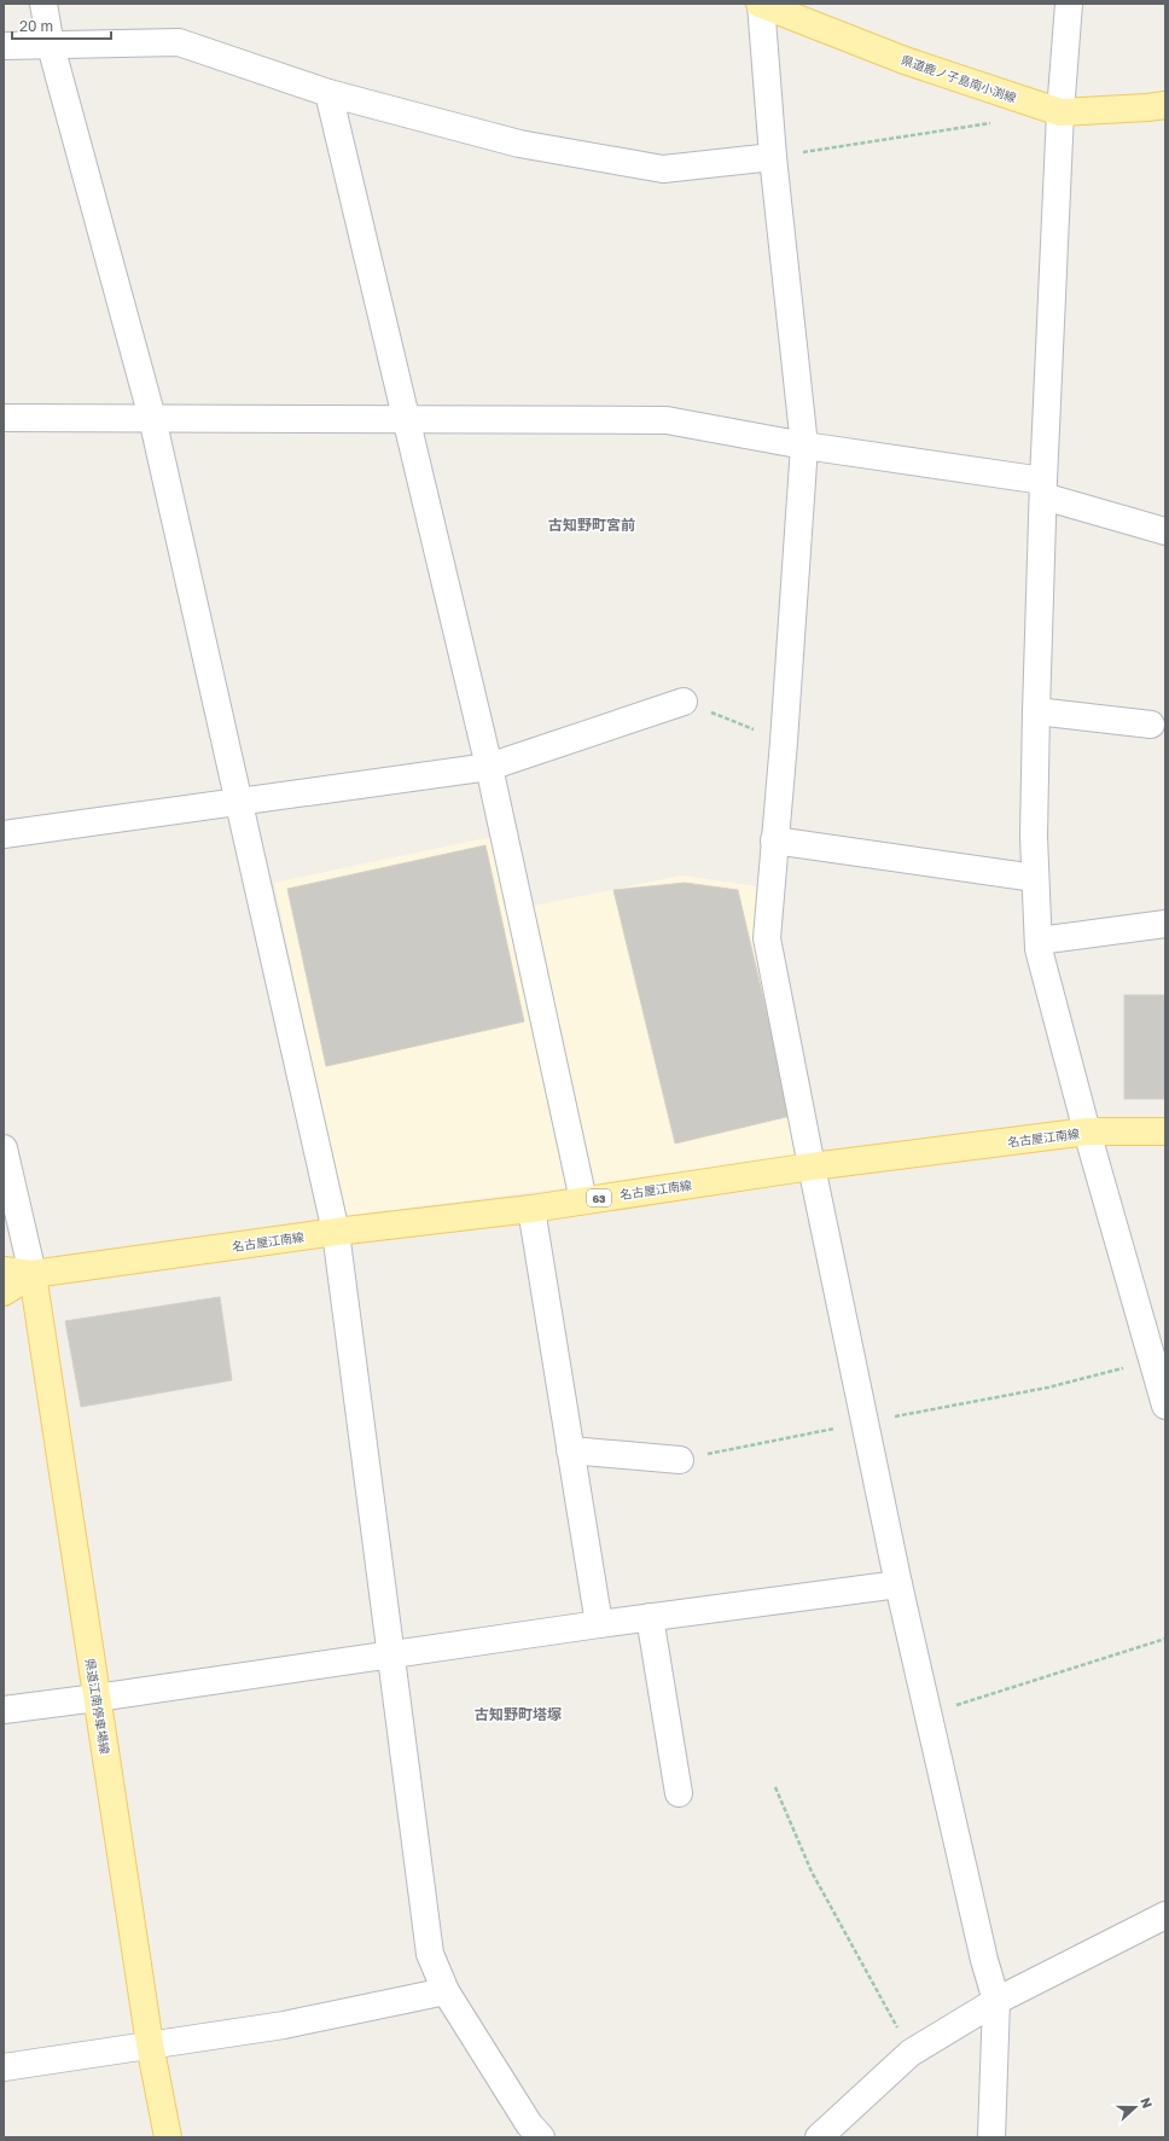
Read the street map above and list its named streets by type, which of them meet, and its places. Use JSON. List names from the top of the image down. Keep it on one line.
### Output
{"streets":{"main road":["県道鹿ノ子島南小渕線","名古屋江南線","63","県道江南停車場線"]},"crossings":[["名古屋江南線","県道江南停車場線"]],"districts":["古知野町宮前","古知野町塔塚"],"scale_bar":"20 m","north":"right"}
